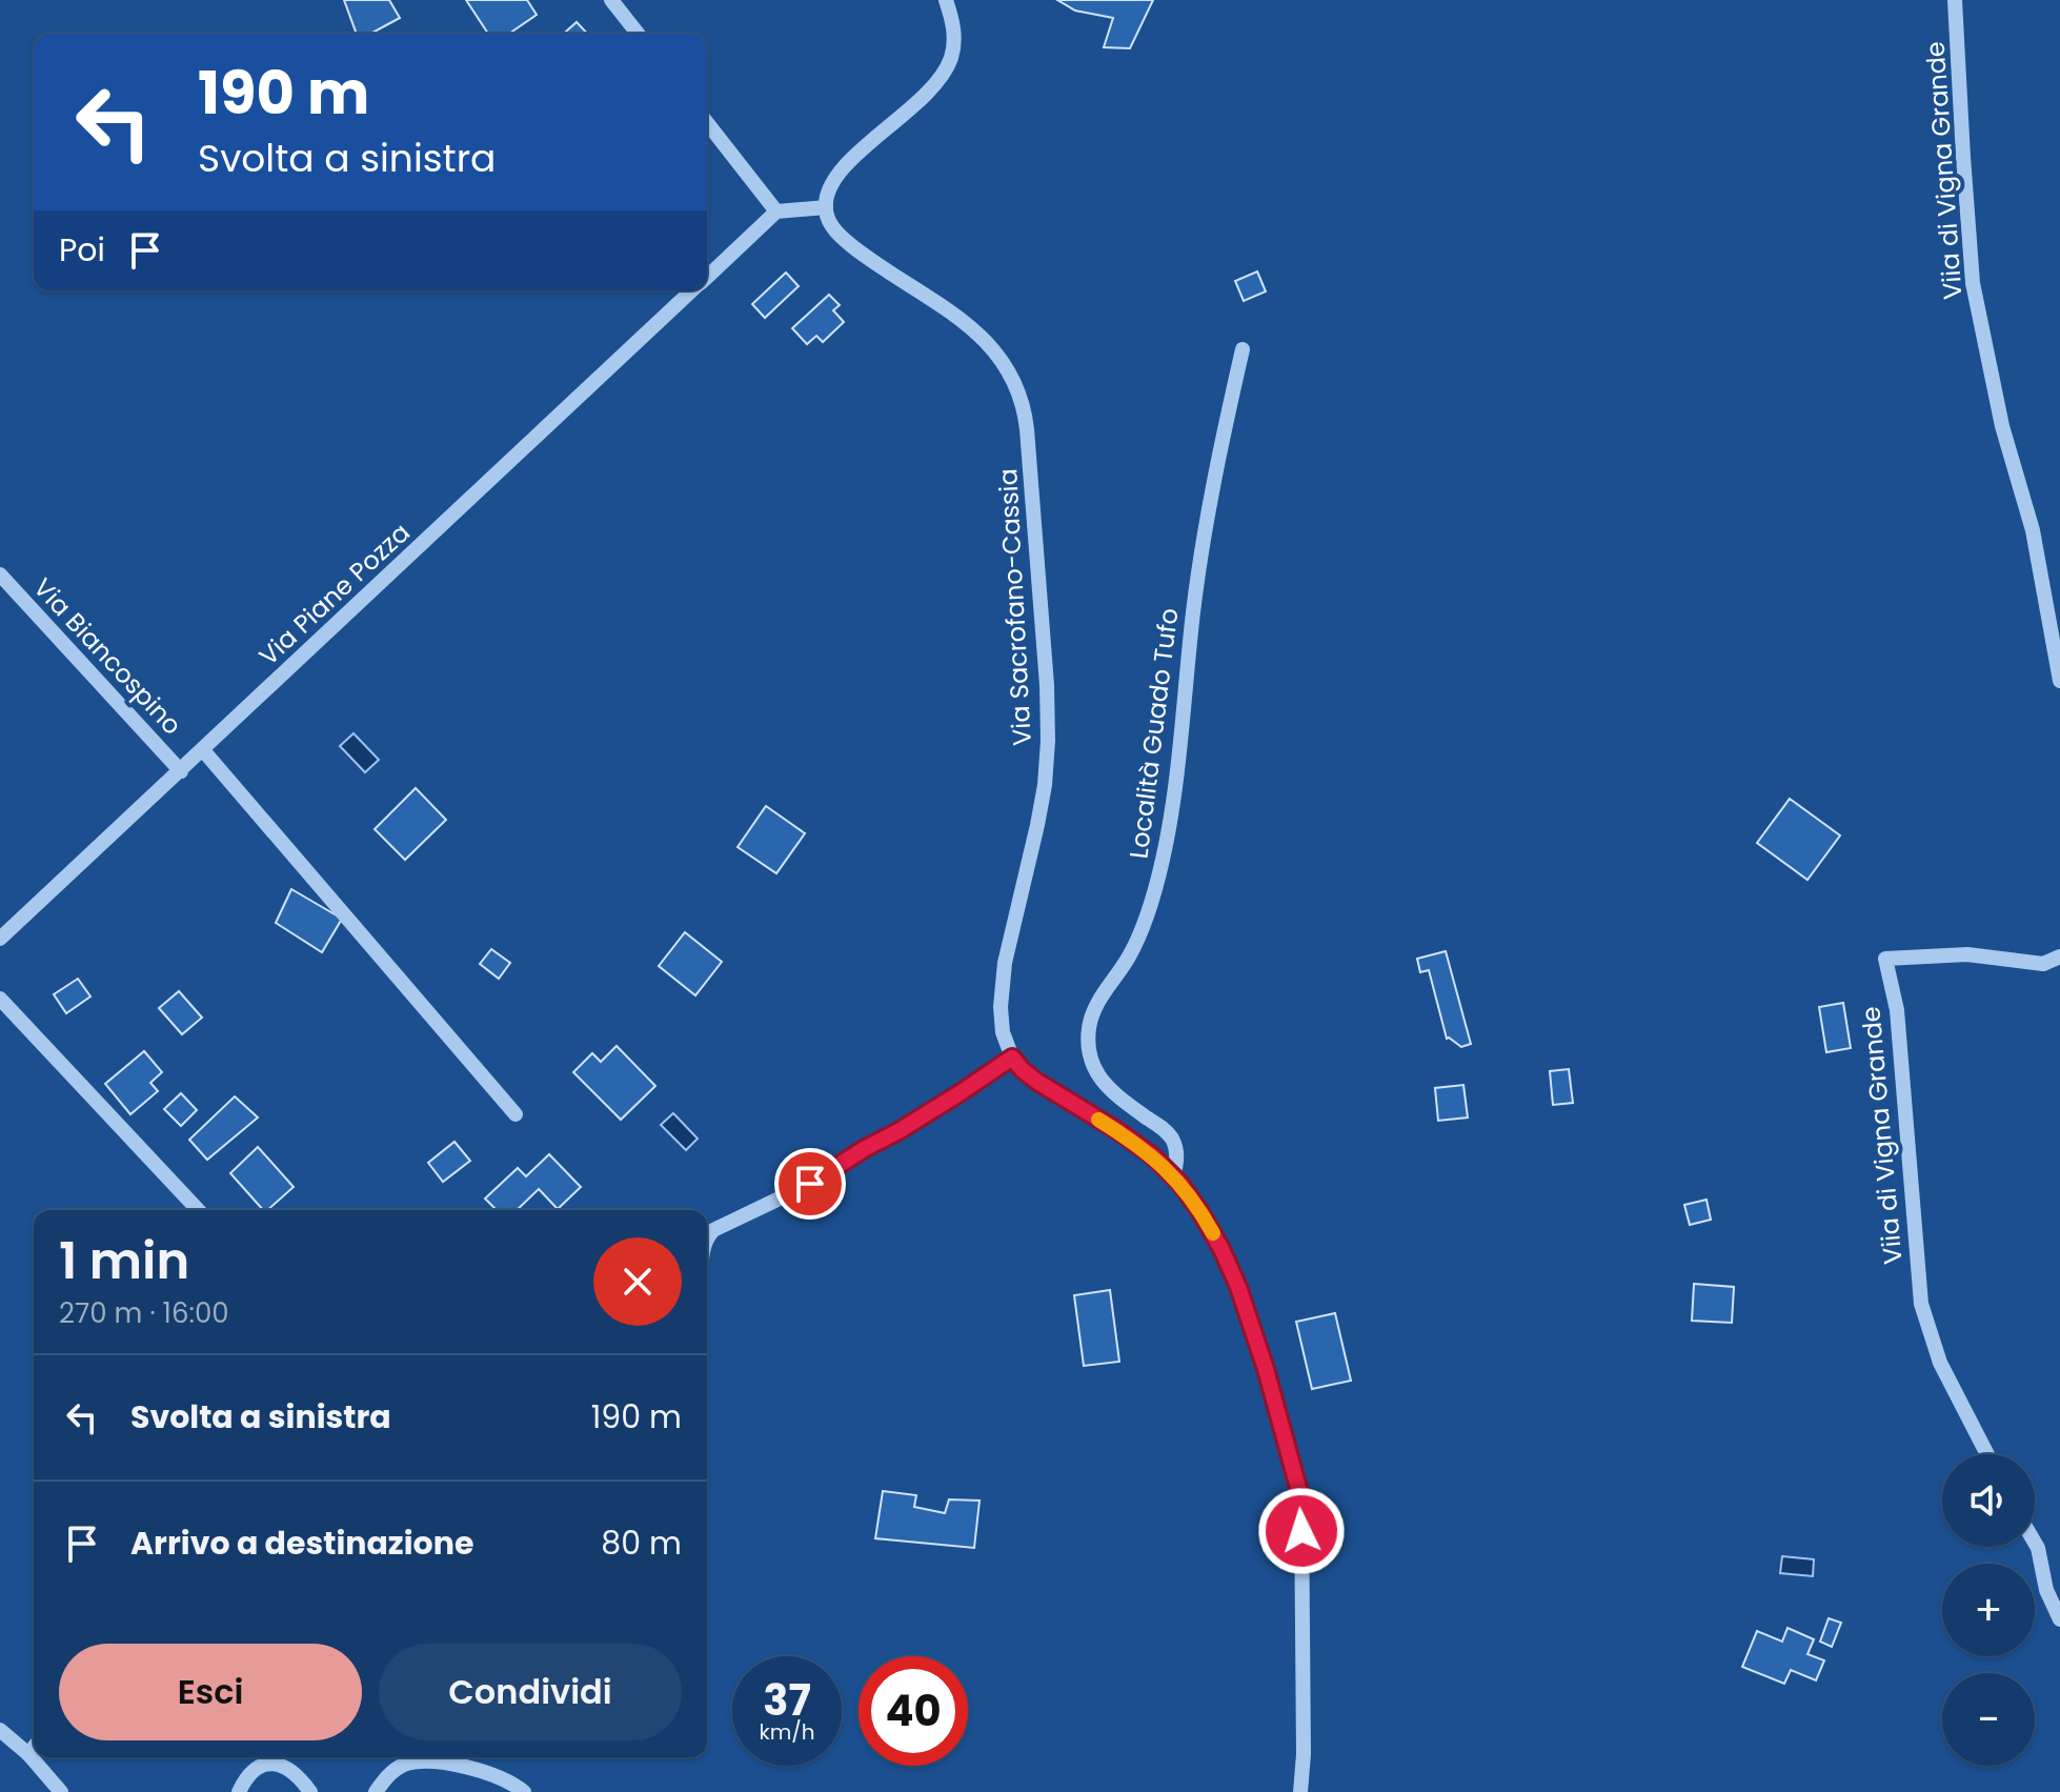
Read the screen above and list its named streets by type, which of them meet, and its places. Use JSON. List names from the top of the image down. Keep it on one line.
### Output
{"streets":{"street":["Viia di Vigna Grande","Via Piane Pozza","Via Sacrofano-Cassia","Via Biancospino","Località Guado Tufo"]},"crossings":[["Via Piane Pozza","Via Biancospino"]],"page":{"turn":["190 m","Svolta a sinistra"],"then":"Poi","heading":["1 min","270 m · 16:00"],"list":[{"name":"Svolta a sinistra","value":"190 m"},{"name":"Arrivo a destinazione","value":"80 m"}],"map_buttons":["+","−"],"buttons":["Esci","Condividi"],"speed":"37 km/h","limit":"40"}}
